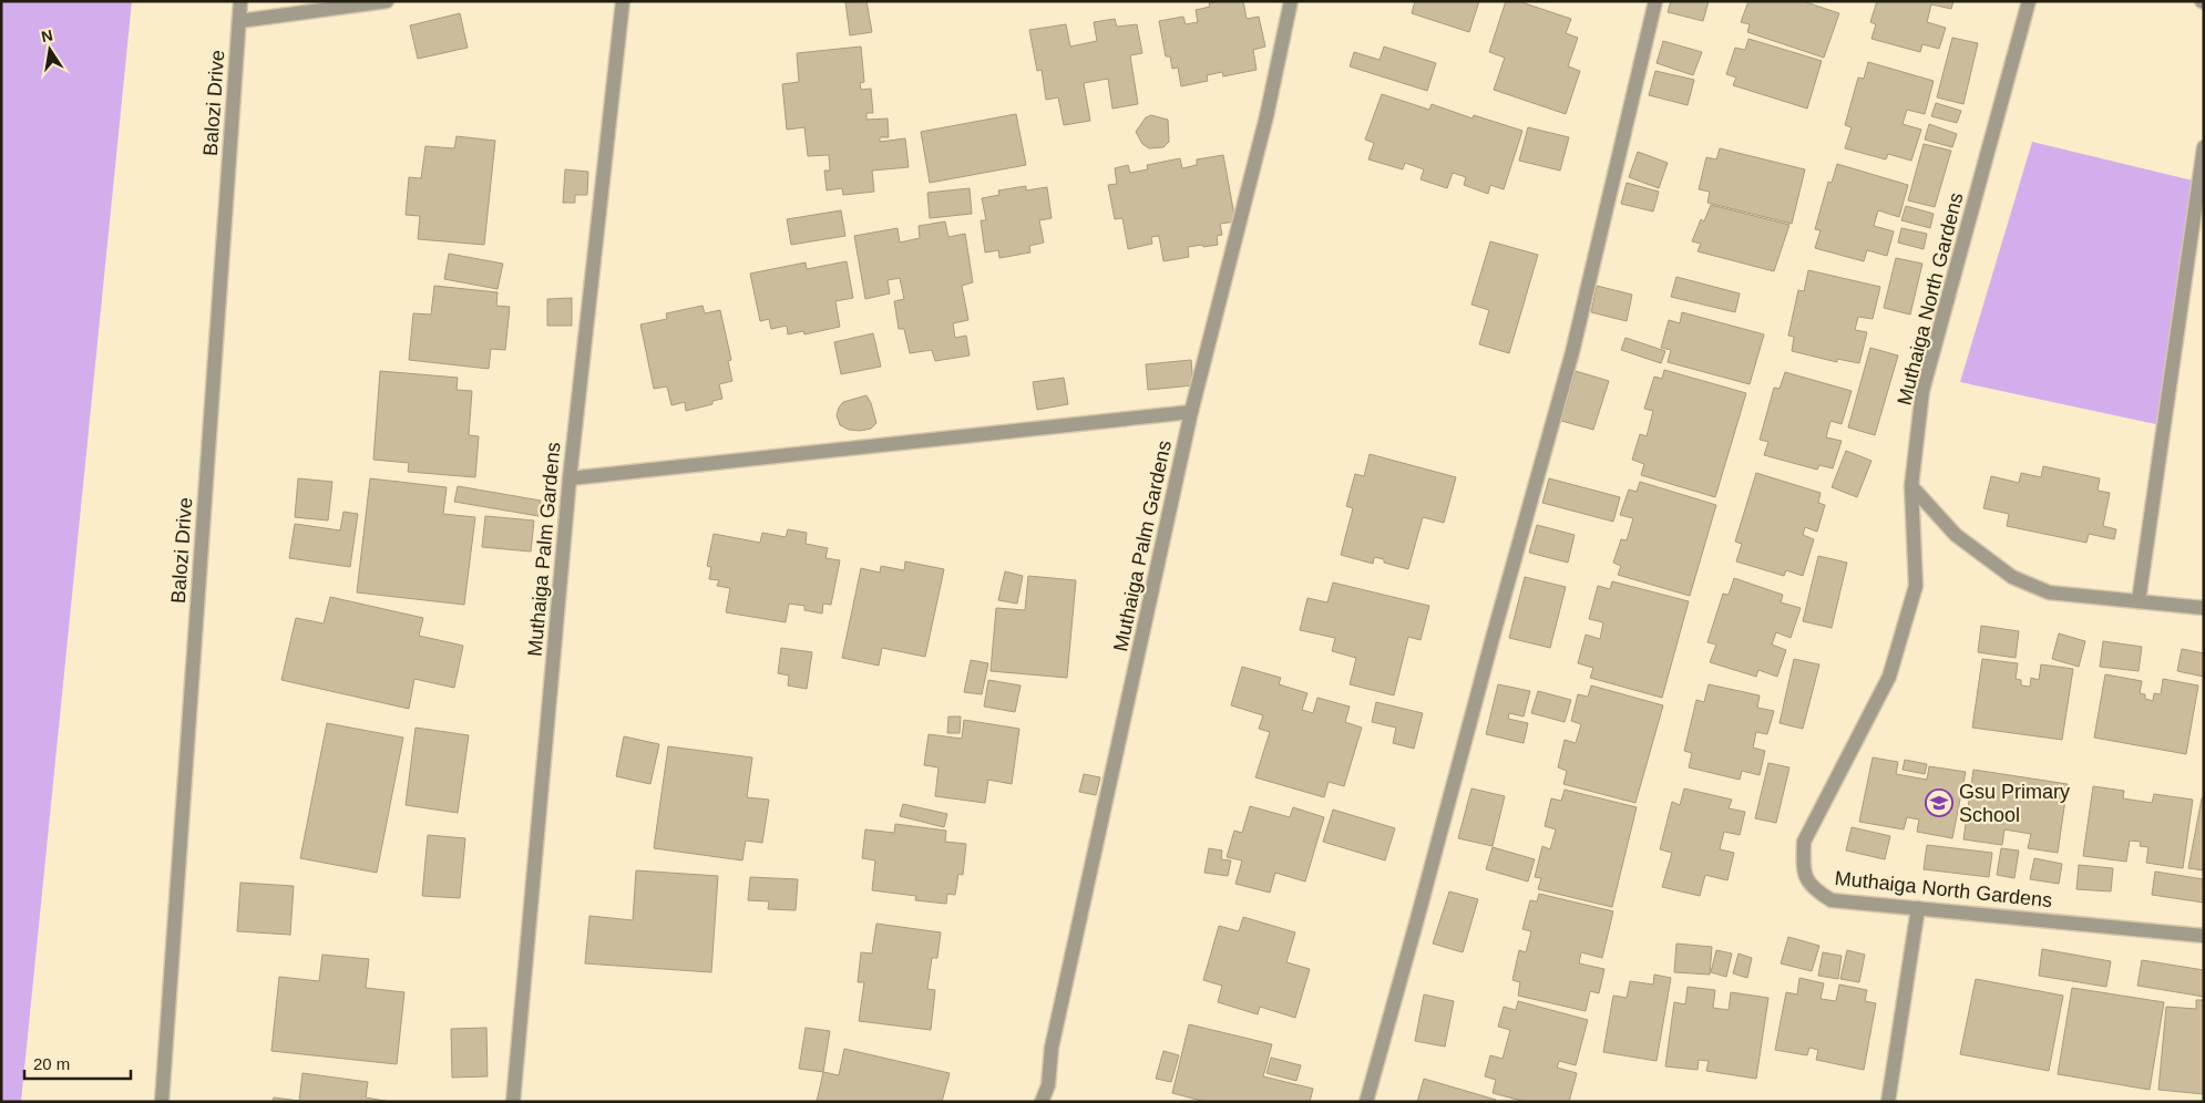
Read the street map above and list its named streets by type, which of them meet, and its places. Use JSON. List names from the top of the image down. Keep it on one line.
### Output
{"streets":{"street":["Balozi Drive","Muthaiga North Gardens","Muthaiga Palm Gardens"]},"places":{"school or university":["Gsu Primary School"]},"scale_bar":"20 m","north":"top"}
